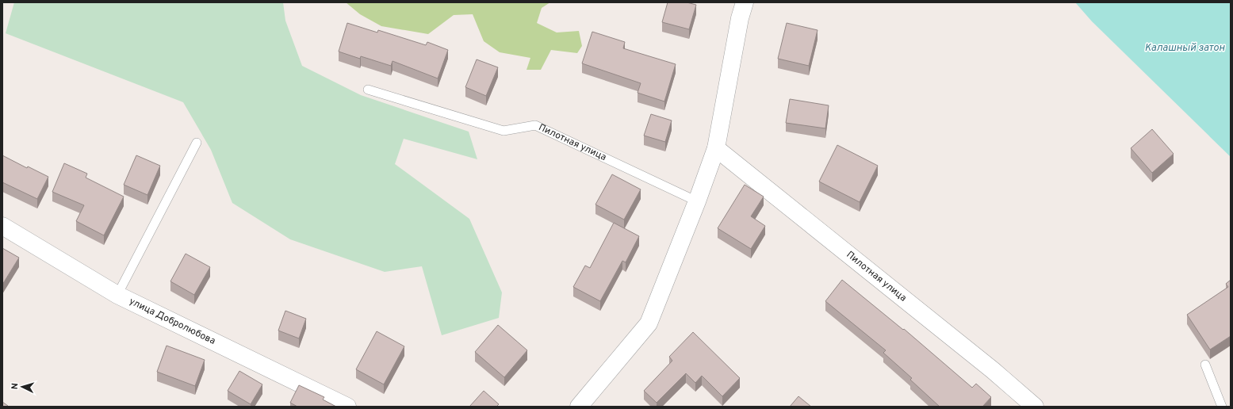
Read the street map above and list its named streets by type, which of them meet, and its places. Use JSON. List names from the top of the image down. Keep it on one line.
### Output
{"streets":{"street":["Пилотная улица","улица Добролюбова"]},"water":["Калашный затон"],"north":"left"}
